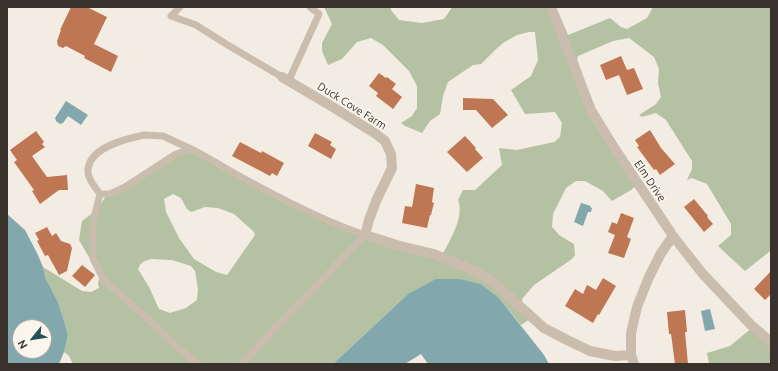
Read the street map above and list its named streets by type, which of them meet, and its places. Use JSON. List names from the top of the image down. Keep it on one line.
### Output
{"streets":{"street":["Duck Cove Farm","Elm Drive"]},"north":"bottom left"}
